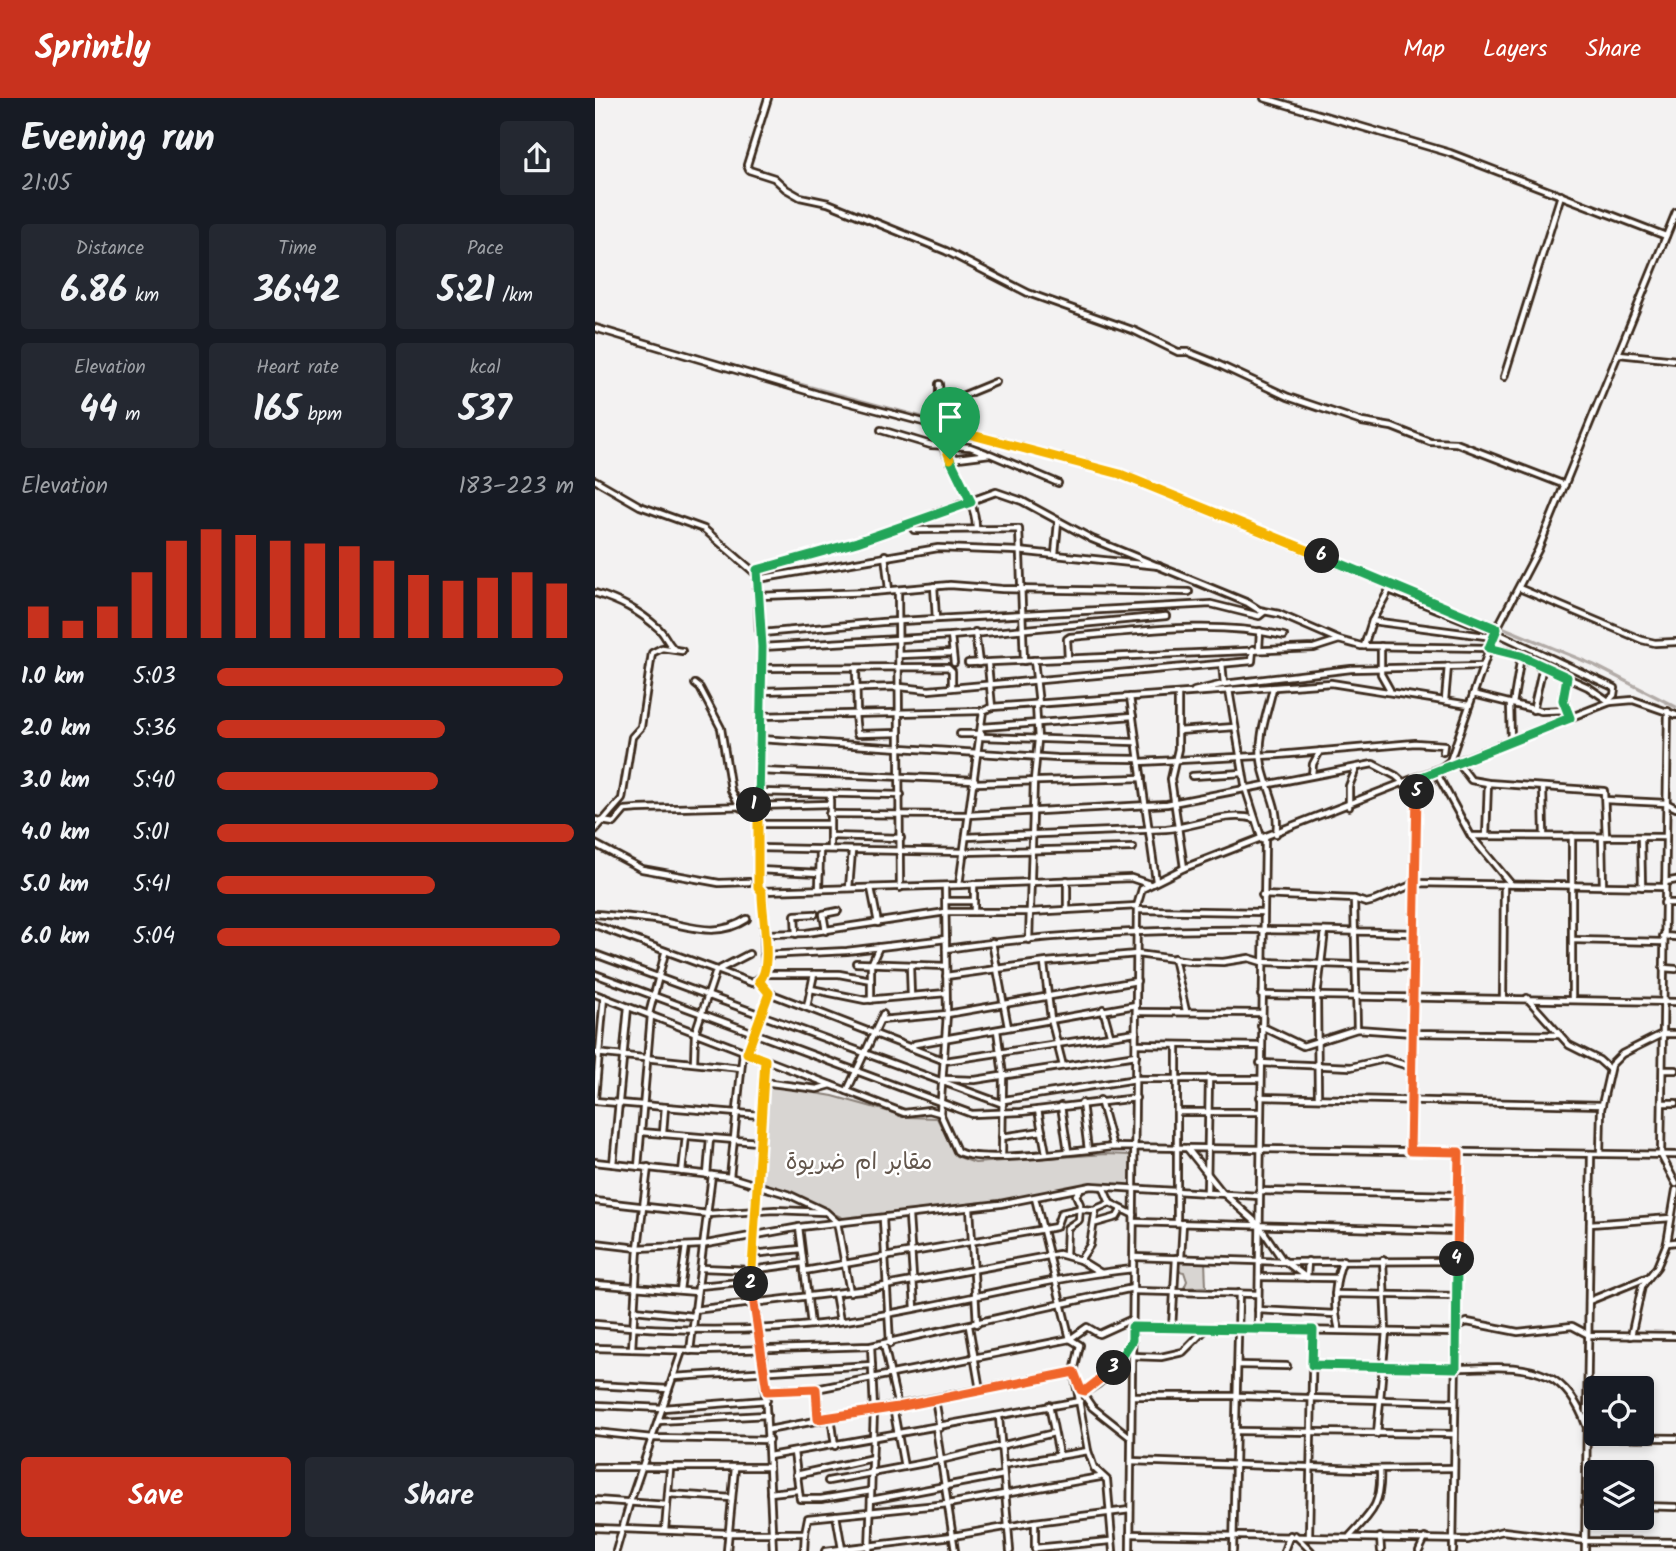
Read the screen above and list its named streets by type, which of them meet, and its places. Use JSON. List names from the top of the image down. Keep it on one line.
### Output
{"parks":["مقابر ام ضريوة"],"page":{"header":"Sprintly","nav":["Map","Layers","Share"],"heading":["Evening run","21:05"],"stats":[["Distance","6.86 km"],["Time","36:42"],["Pace","5:21 /km"],["Elevation","44 m"],["Heart rate","165 bpm"],["kcal","537"]],"chart":["Elevation","183–223 m"],"pins":["6","5","1","4","2","3"],"list":[{"name":"1.0 km","note":"5:03"},{"name":"2.0 km","note":"5:36"},{"name":"3.0 km","note":"5:40"},{"name":"4.0 km","note":"5:01"},{"name":"5.0 km","note":"5:41"},{"name":"6.0 km","note":"5:04"}],"buttons":["Save","Share"]}}
